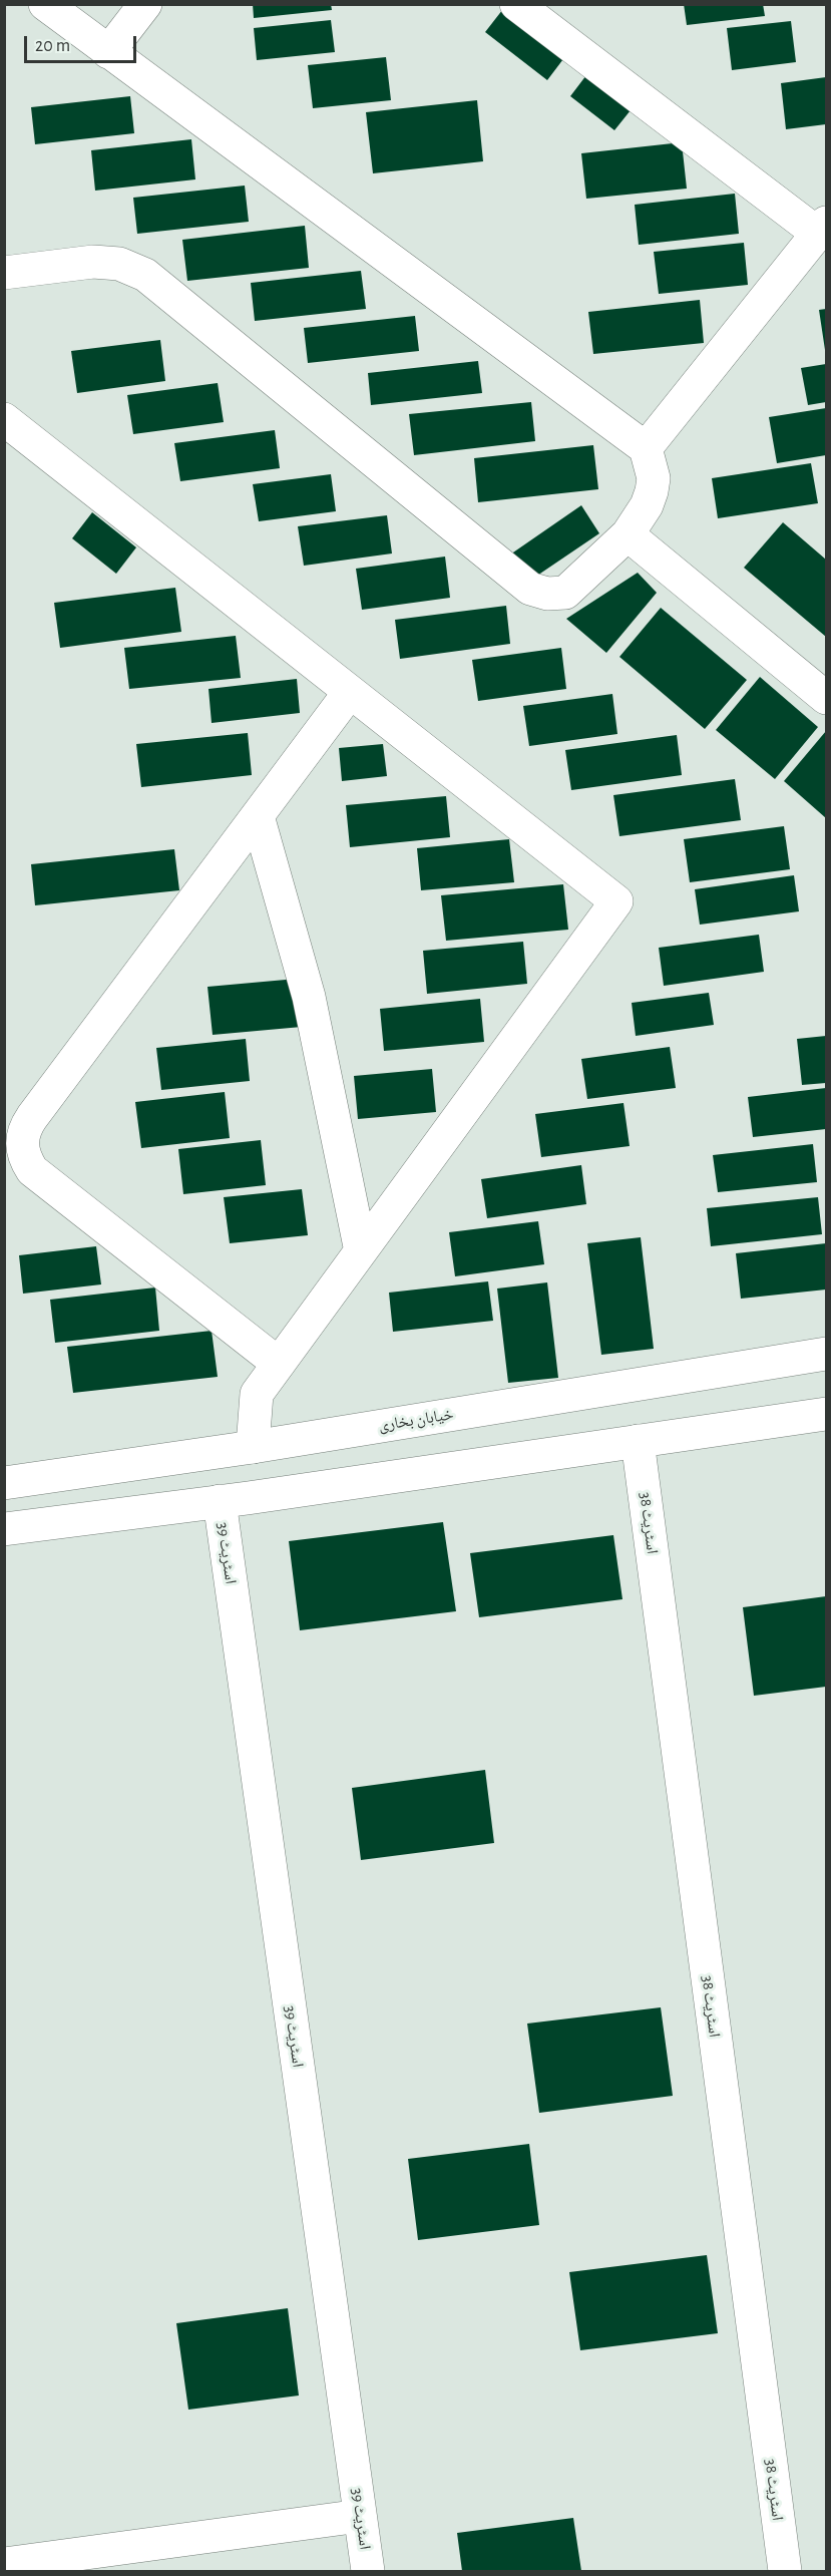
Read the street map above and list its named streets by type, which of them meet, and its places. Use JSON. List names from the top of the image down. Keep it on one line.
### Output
{"streets":{"street":["خیابان بخاری","اسٹریٹ 38","اسٹریٹ 39"]},"scale_bar":"20 m"}
